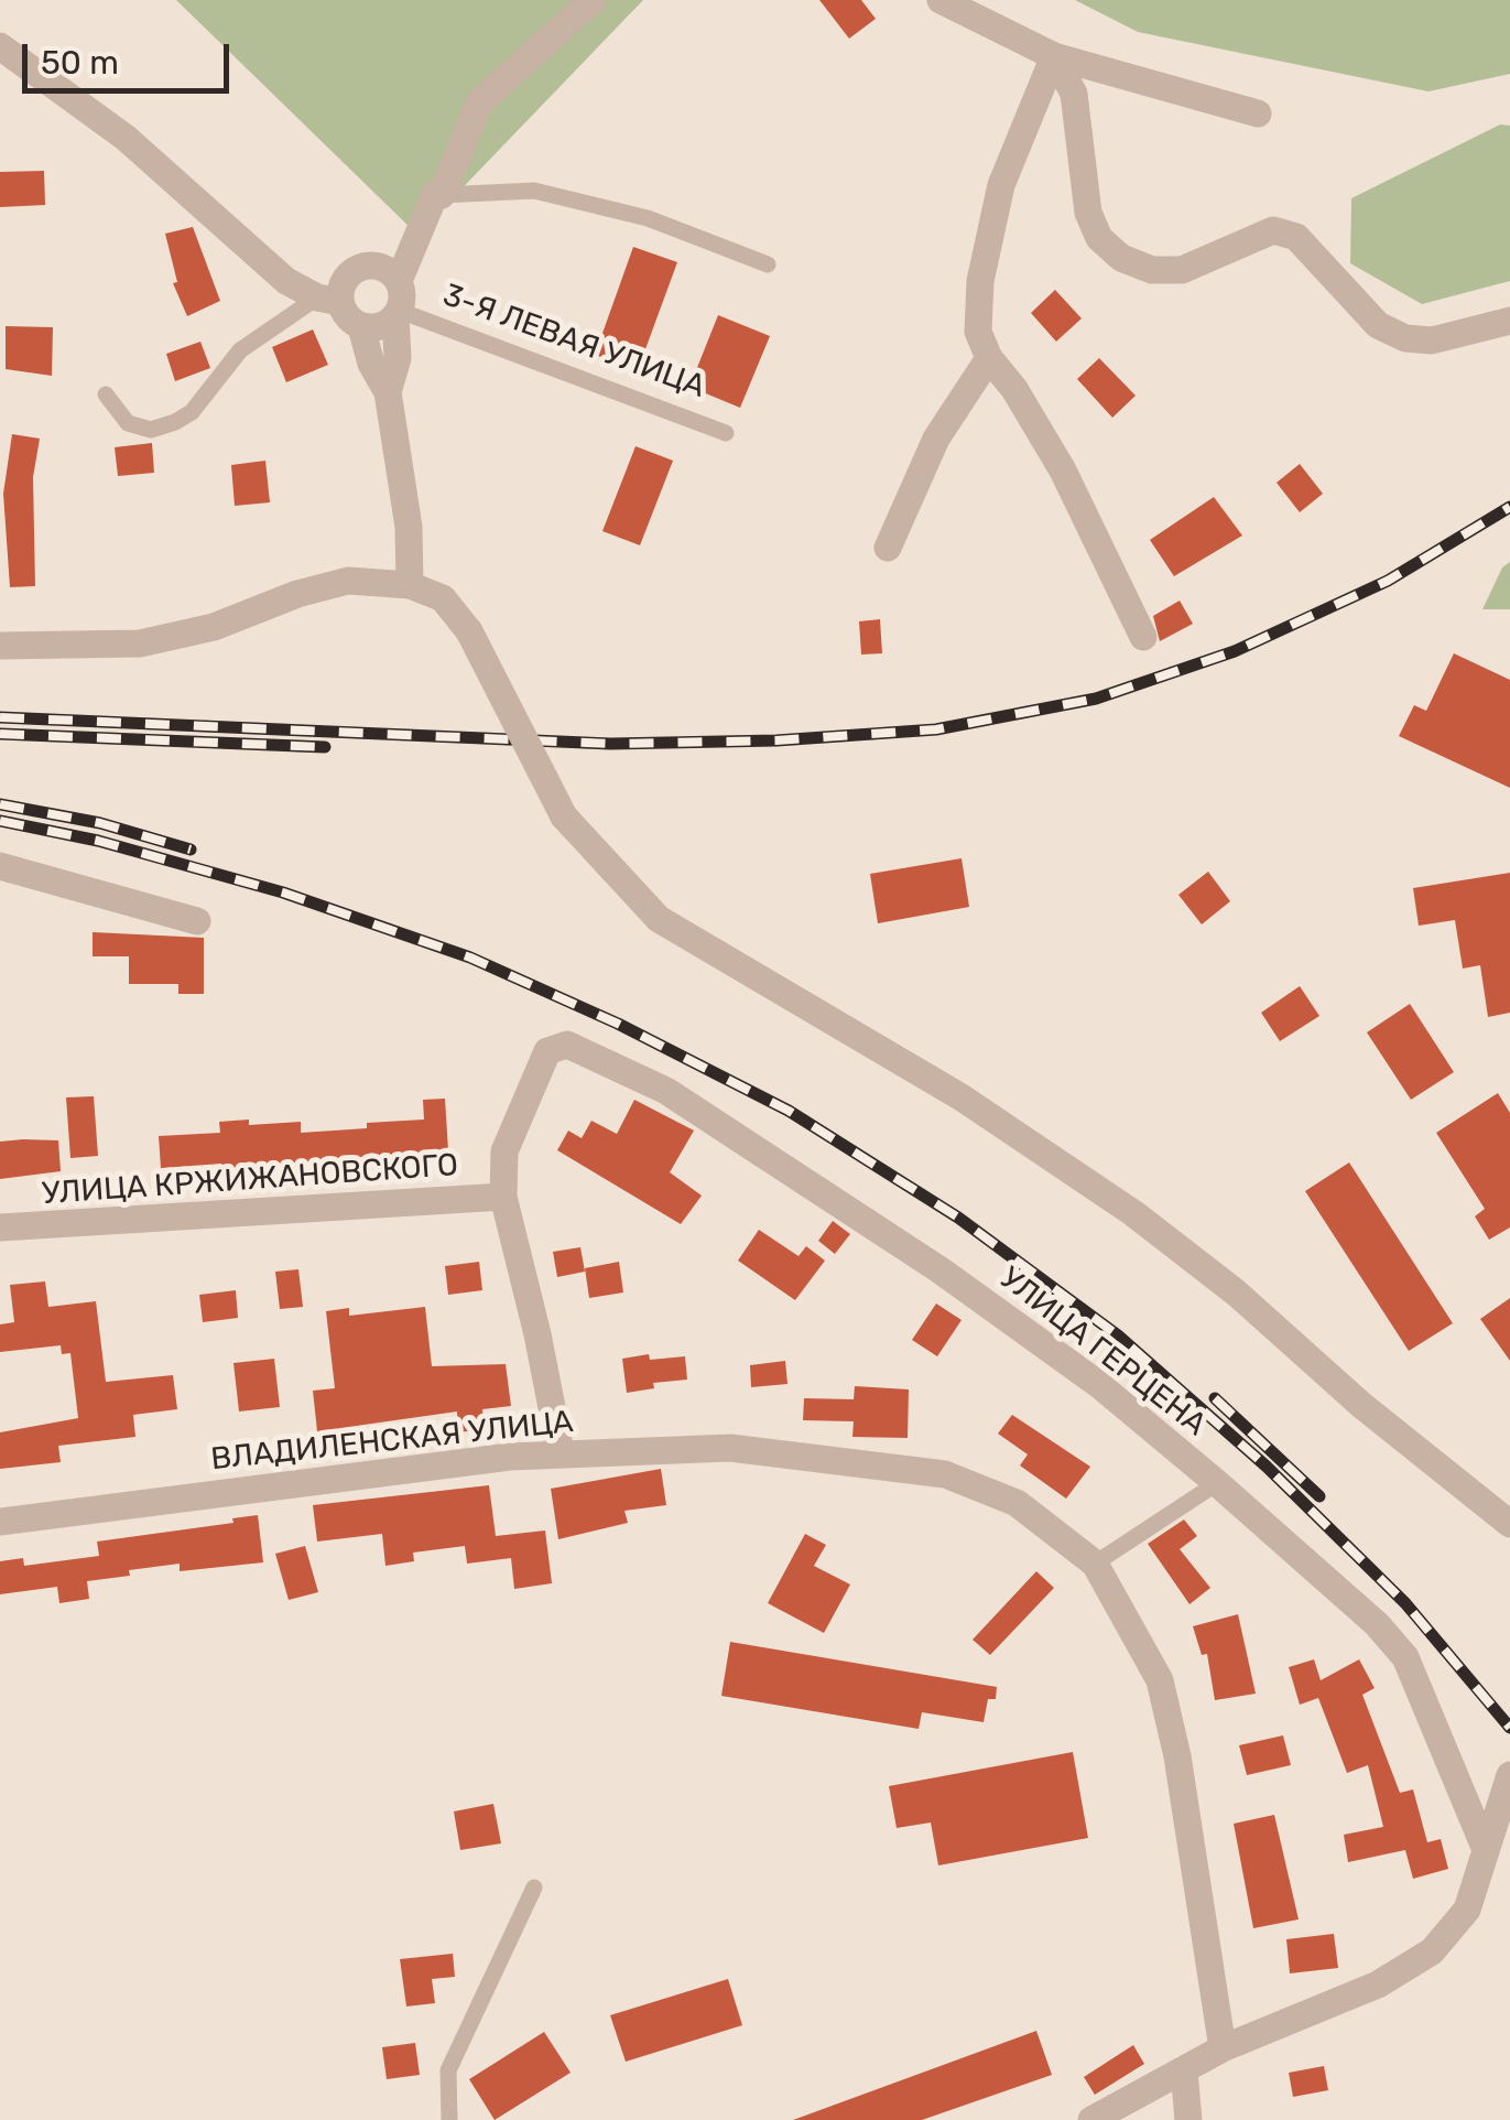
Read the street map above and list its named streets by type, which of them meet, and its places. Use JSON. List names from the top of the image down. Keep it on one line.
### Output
{"streets":{"street":["3-Я ЛЕВАЯ УЛИЦА","УЛИЦА КРЖИЖАНОВСКОГО","УЛИЦА ГЕРЦЕНА","ВЛАДИЛЕНСКАЯ УЛИЦА"]},"crossings":[["УЛИЦА КРЖИЖАНОВСКОГО","УЛИЦА ГЕРЦЕНА"]],"scale_bar":"50 m"}
